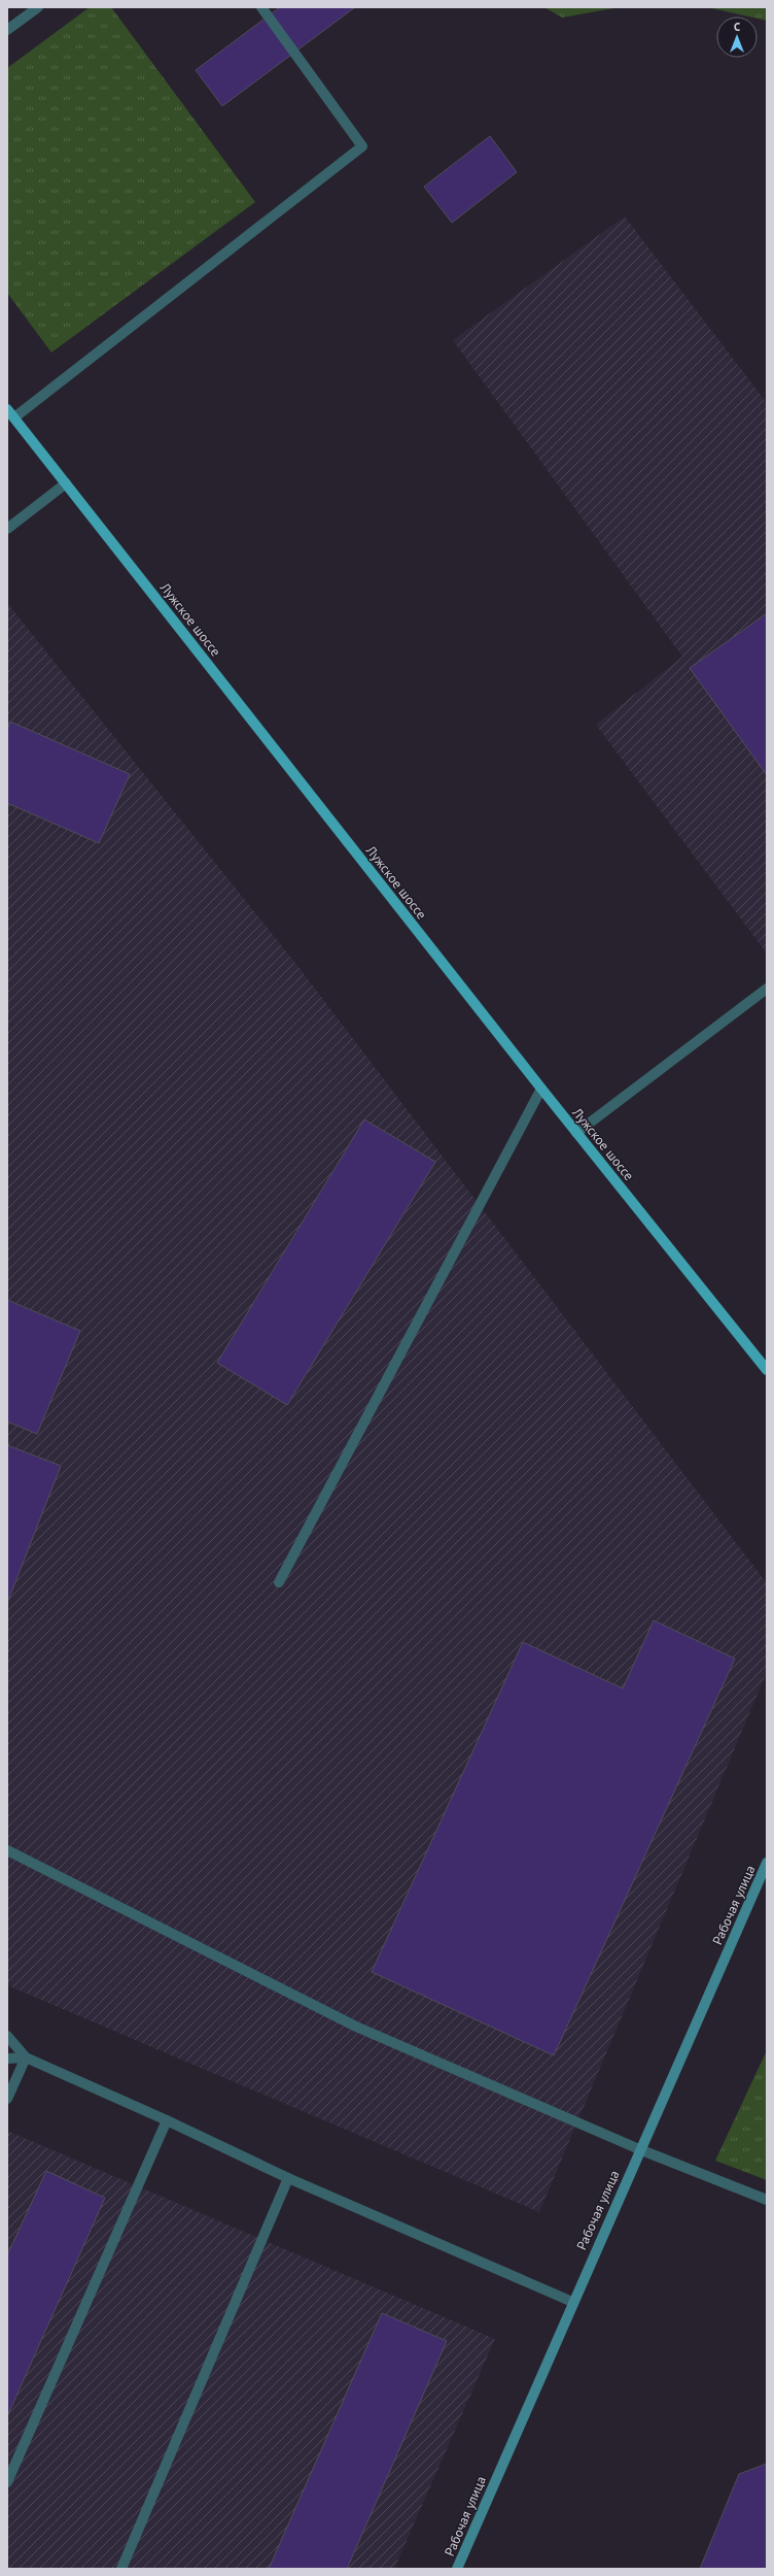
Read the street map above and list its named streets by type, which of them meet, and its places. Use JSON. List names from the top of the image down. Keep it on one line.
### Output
{"streets":{"main road":["Лужское шоссе","Рабочая улица"]},"north":"top"}
